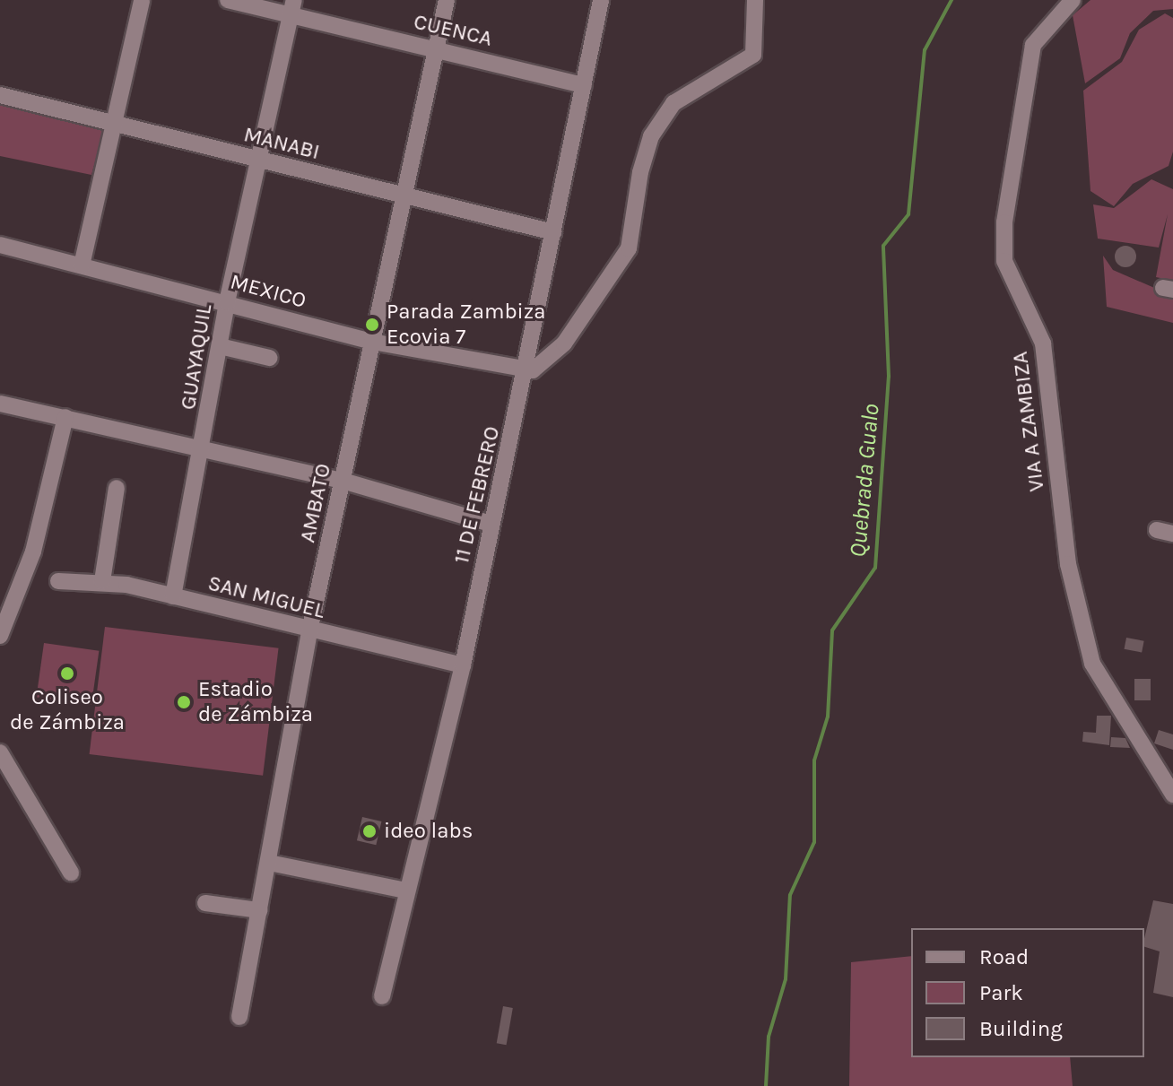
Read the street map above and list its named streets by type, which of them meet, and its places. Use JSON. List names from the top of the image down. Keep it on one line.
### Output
{"streets":{"street":["CUENCA","MANABI","MEXICO","GUAYAQUIL","VIA A ZAMBIZA","11 DE FEBRERO","AMBATO","SAN MIGUEL"]},"crossings":[["CUENCA","GUAYAQUIL"],["CUENCA","11 DE FEBRERO"],["CUENCA","AMBATO"],["MANABI","GUAYAQUIL"],["MANABI","11 DE FEBRERO"],["MANABI","AMBATO"],["MEXICO","GUAYAQUIL"],["MEXICO","11 DE FEBRERO"],["MEXICO","AMBATO"],["GUAYAQUIL","SAN MIGUEL"],["11 DE FEBRERO","SAN MIGUEL"],["AMBATO","SAN MIGUEL"]],"water":["Quebrada Gualo"],"places":["Parada Zambiza Ecovia 7","Coliseo de Zámbiza","Estadio de Zámbiza","ideo labs"],"legend":["Road","Park","Building"]}
